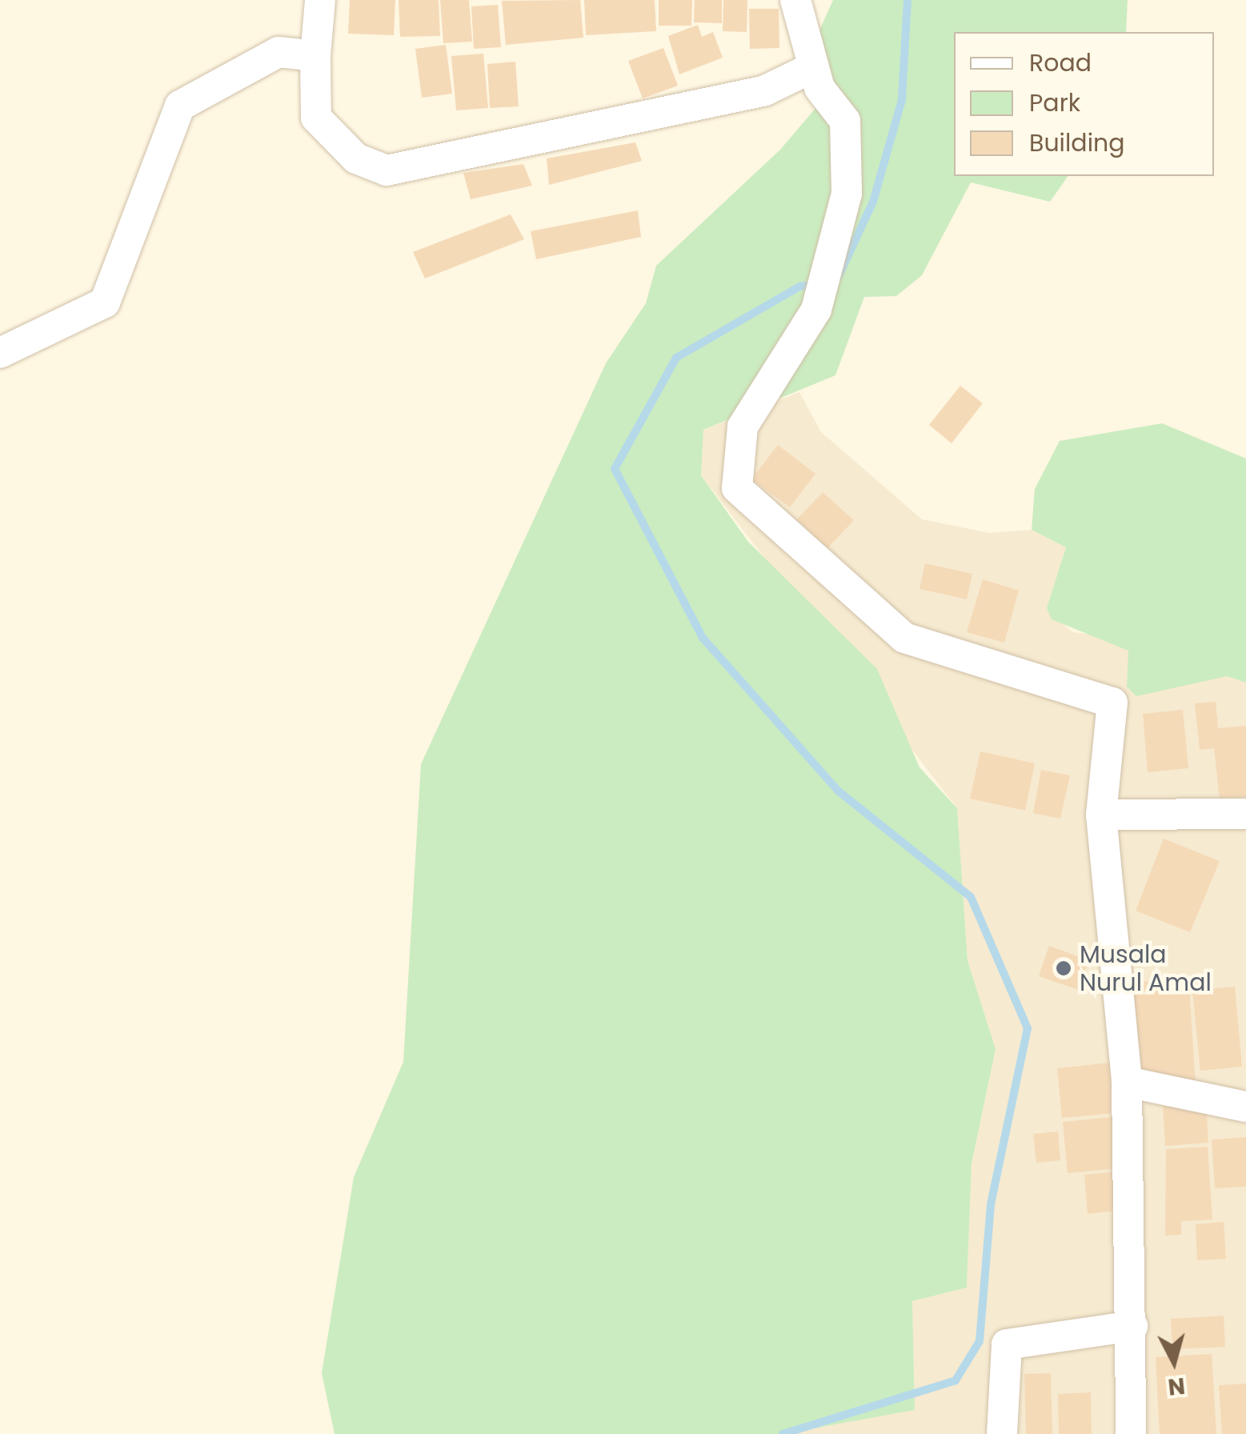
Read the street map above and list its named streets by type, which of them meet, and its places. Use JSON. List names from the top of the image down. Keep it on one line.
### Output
{"places":["Musala Nurul Amal"],"legend":["Road","Park","Building"],"north":"bottom"}
